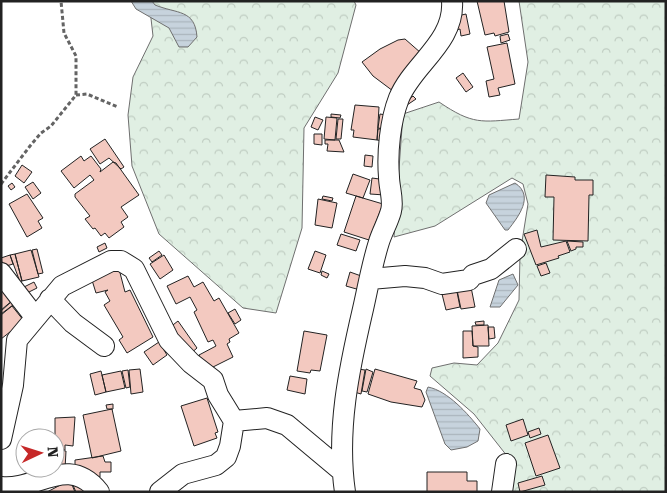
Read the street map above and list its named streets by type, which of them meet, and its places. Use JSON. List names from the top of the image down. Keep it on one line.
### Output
{"north":"right"}
